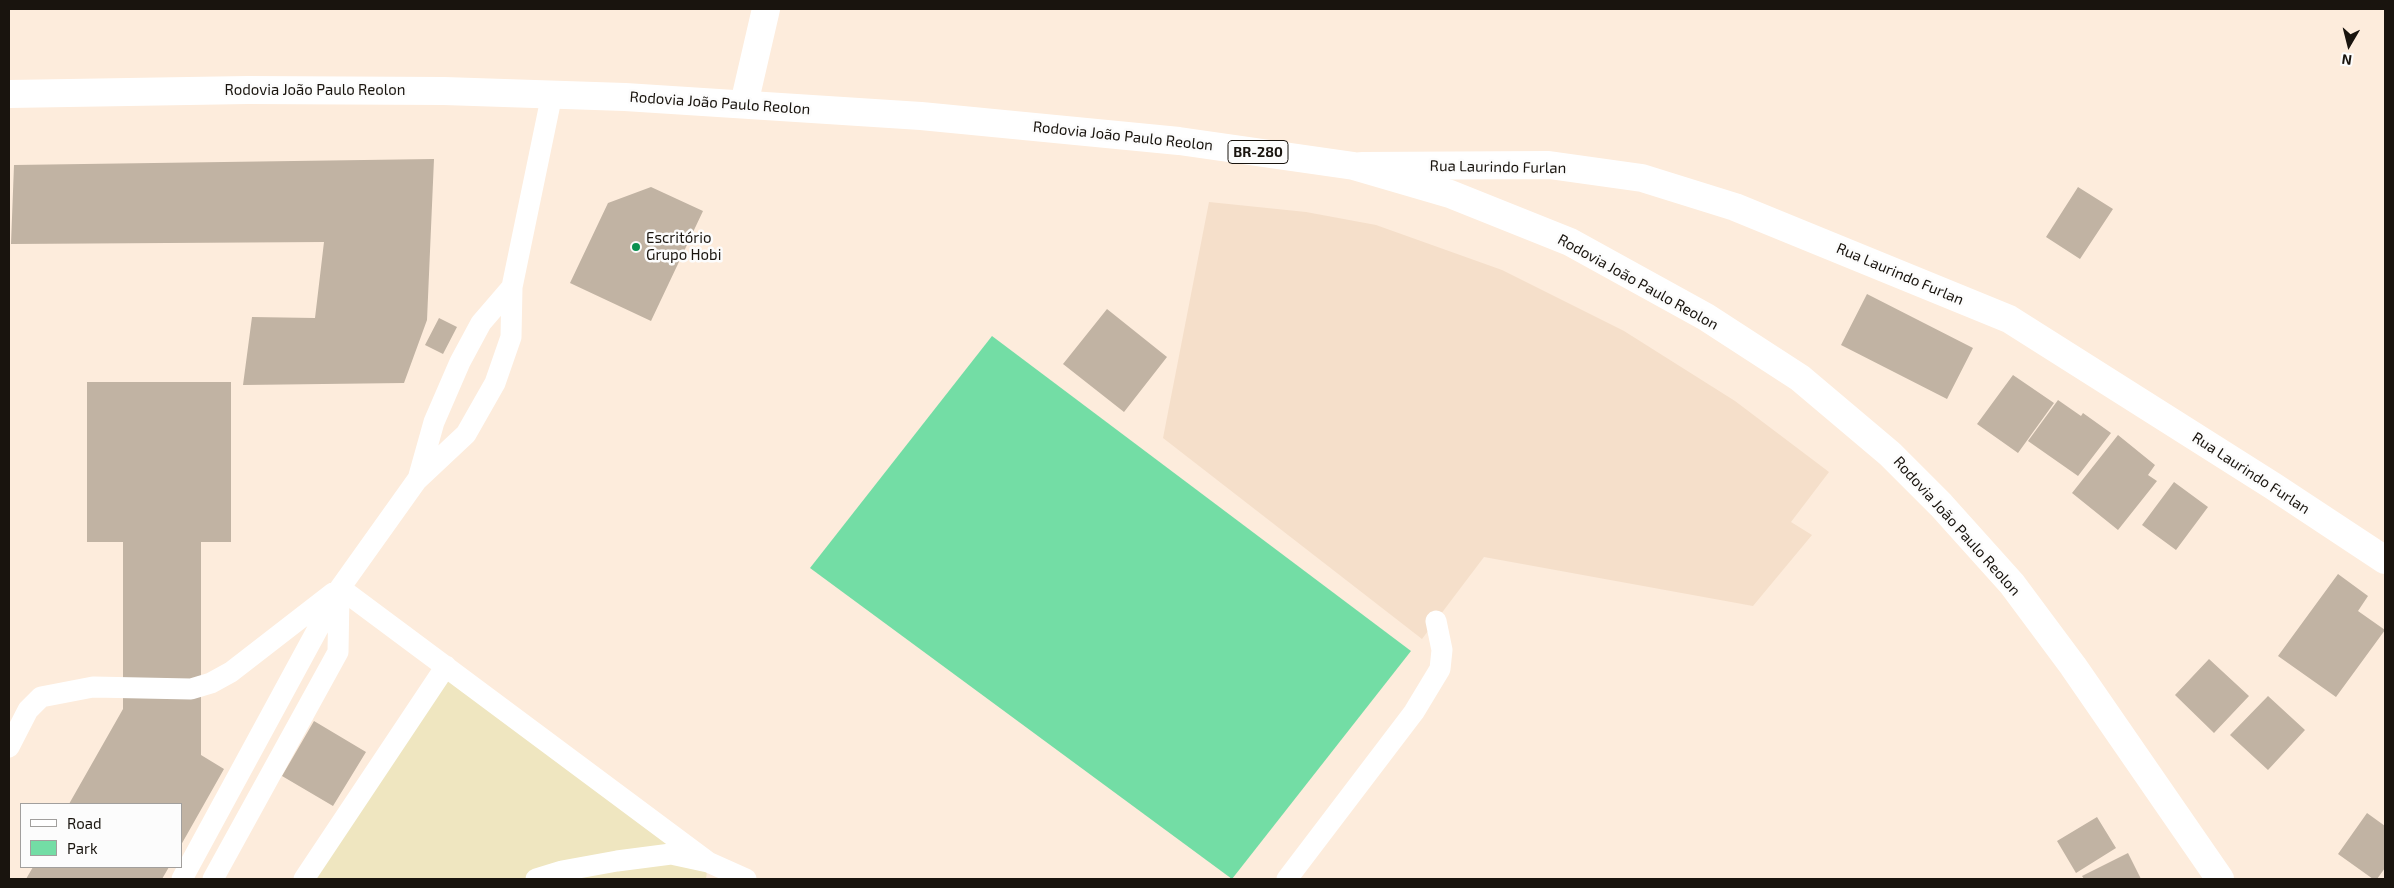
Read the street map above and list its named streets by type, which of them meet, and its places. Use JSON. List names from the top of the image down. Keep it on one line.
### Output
{"streets":{"main road":["Rodovia João Paulo Reolon","BR-280","Rua Laurindo Furlan"]},"crossings":[["Rodovia João Paulo Reolon","Rua Laurindo Furlan"]],"places":["Escritório Grupo Hobi"],"legend":["Road","Park"],"north":"bottom"}
